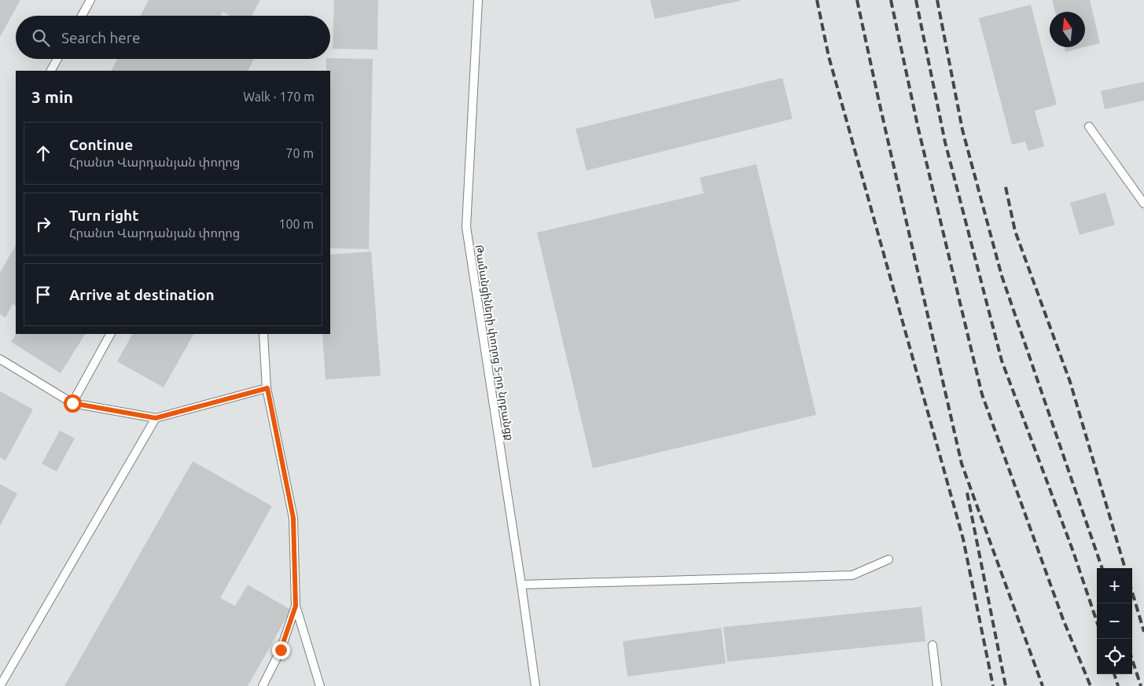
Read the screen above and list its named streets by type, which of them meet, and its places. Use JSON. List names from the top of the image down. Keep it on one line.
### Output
{"streets":{"lane":["Թամանցիների փողոց 5-րդ նրբանցք"]},"north":"top","page":{"search":"Search here","heading":["3 min","Walk · 170 m"],"list":[["Continue","Հրանտ Վարդանյան փողոց","70 m"],["Turn right","Հրանտ Վարդանյան փողոց","100 m"],"Arrive at destination"],"map_buttons":["+","−"]}}
